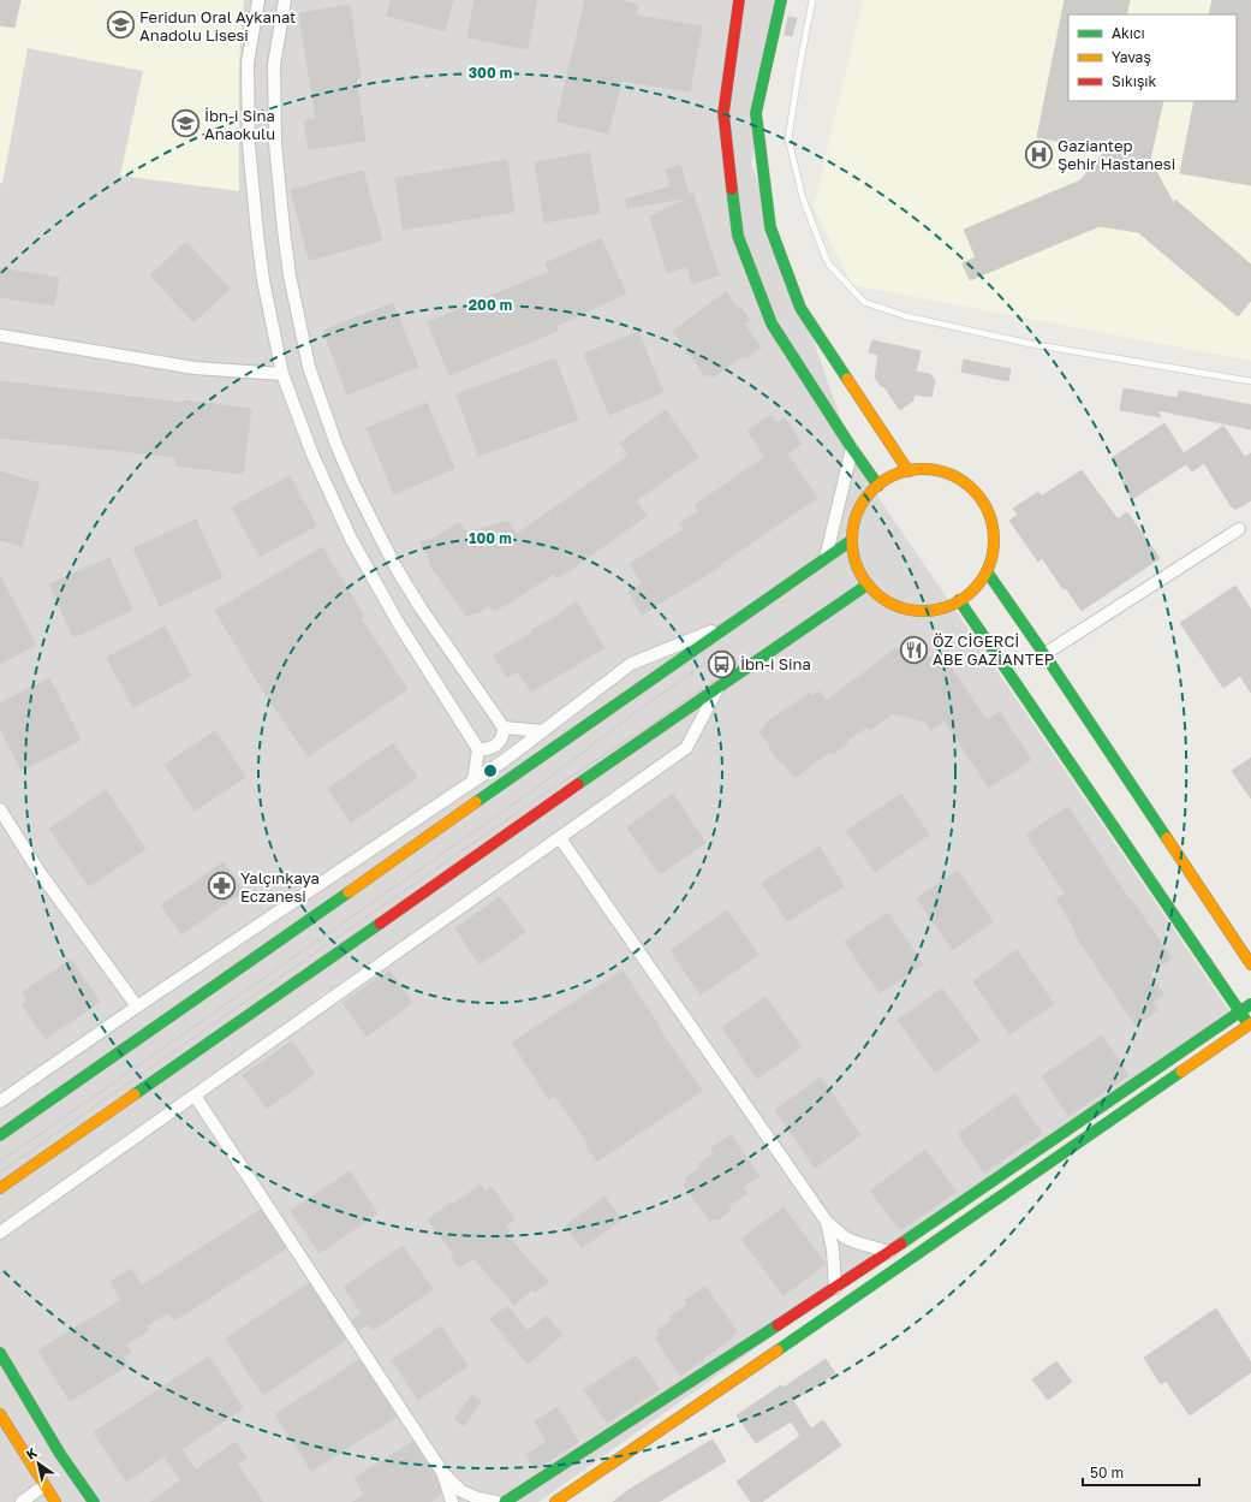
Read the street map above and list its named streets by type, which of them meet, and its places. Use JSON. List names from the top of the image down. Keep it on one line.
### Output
{"places":{"school or university":["Feridun Oral Aykanat Anadolu Lisesi","İbn-i Sina Anaokulu"],"hospital":["Gaziantep Şehir Hastanesi"],"restaurant":["ÖZ CİĞERCİ ABE GAZİANTEP"],"bus stop":["İbn-i Sina"],"pharmacy":["Yalçınkaya Eczanesi"]},"legend":["Akıcı","Yavaş","Sıkışık"],"scale_bar":"50 m","north":"top left","rings":["300 m","200 m","100 m"]}
